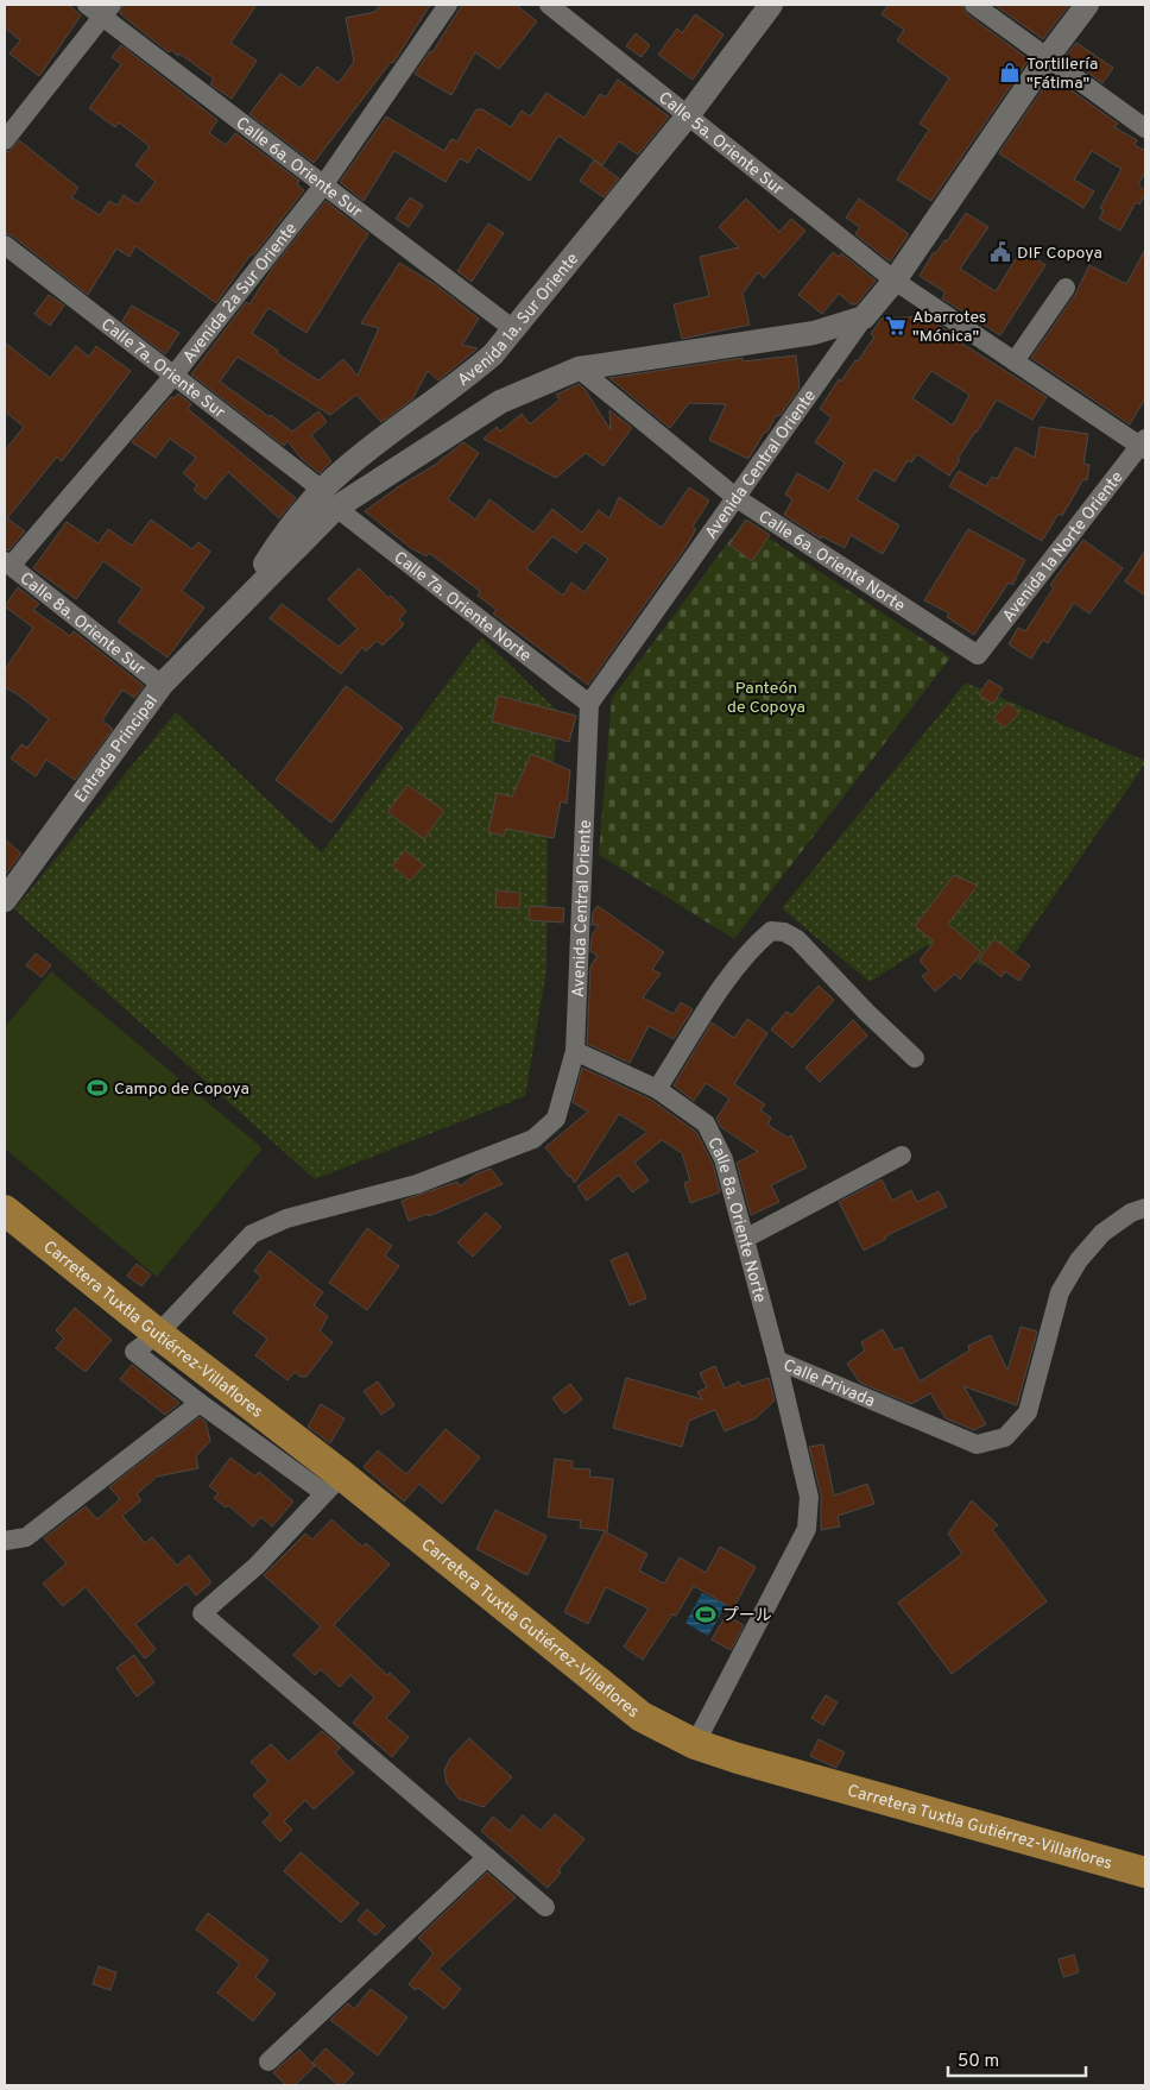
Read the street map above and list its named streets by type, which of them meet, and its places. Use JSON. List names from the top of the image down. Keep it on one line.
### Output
{"streets":{"main road":["Carretera Tuxtla Gutiérrez-Villaflores"],"street":["Calle 5a. Oriente Sur","Calle 6a. Oriente Sur","Avenida 2a Sur Oriente","Avenida 1a. Sur Oriente","Calle 7a. Oriente Sur","Avenida Central Oriente","Avenida 1a Norte Oriente","Calle 6a. Oriente Norte","Calle 7a. Oriente Norte","Calle 8a. Oriente Sur","Entrada Principal","Calle 8a. Oriente Norte","Calle Privada"]},"crossings":[["Calle 5a. Oriente Sur","Avenida 1a. Sur Oriente"],["Calle 5a. Oriente Sur","Avenida Central Oriente"],["Calle 5a. Oriente Sur","Avenida 1a Norte Oriente"],["Calle 6a. Oriente Sur","Avenida 2a Sur Oriente"],["Calle 6a. Oriente Sur","Avenida 1a. Sur Oriente"],["Avenida 2a Sur Oriente","Calle 7a. Oriente Sur"],["Avenida 2a Sur Oriente","Calle 8a. Oriente Sur"],["Avenida 1a. Sur Oriente","Calle 7a. Oriente Sur"],["Avenida 1a. Sur Oriente","Calle 7a. Oriente Norte"],["Avenida 1a. Sur Oriente","Entrada Principal"],["Calle 7a. Oriente Sur","Calle 7a. Oriente Norte"],["Avenida Central Oriente","Calle 6a. Oriente Norte"],["Avenida Central Oriente","Calle 7a. Oriente Norte"],["Avenida Central Oriente","Calle 8a. Oriente Norte"],["Avenida Central Oriente","Carretera Tuxtla Gutiérrez-Villaflores"],["Avenida 1a Norte Oriente","Calle 6a. Oriente Norte"],["Calle 8a. Oriente Sur","Entrada Principal"],["Calle 8a. Oriente Norte","Calle Privada"],["Carretera Tuxtla Gutiérrez-Villaflores","Calle Privada"]],"parks":["Panteón de Copoya"],"places":{"shop":["Tortillería \"Fátima\""],"public building":["DIF Copoya"],"supermarket":["Abarrotes \"Mónica\""],"sports":["Campo de Copoya","プール"]},"scale_bar":"50 m"}
